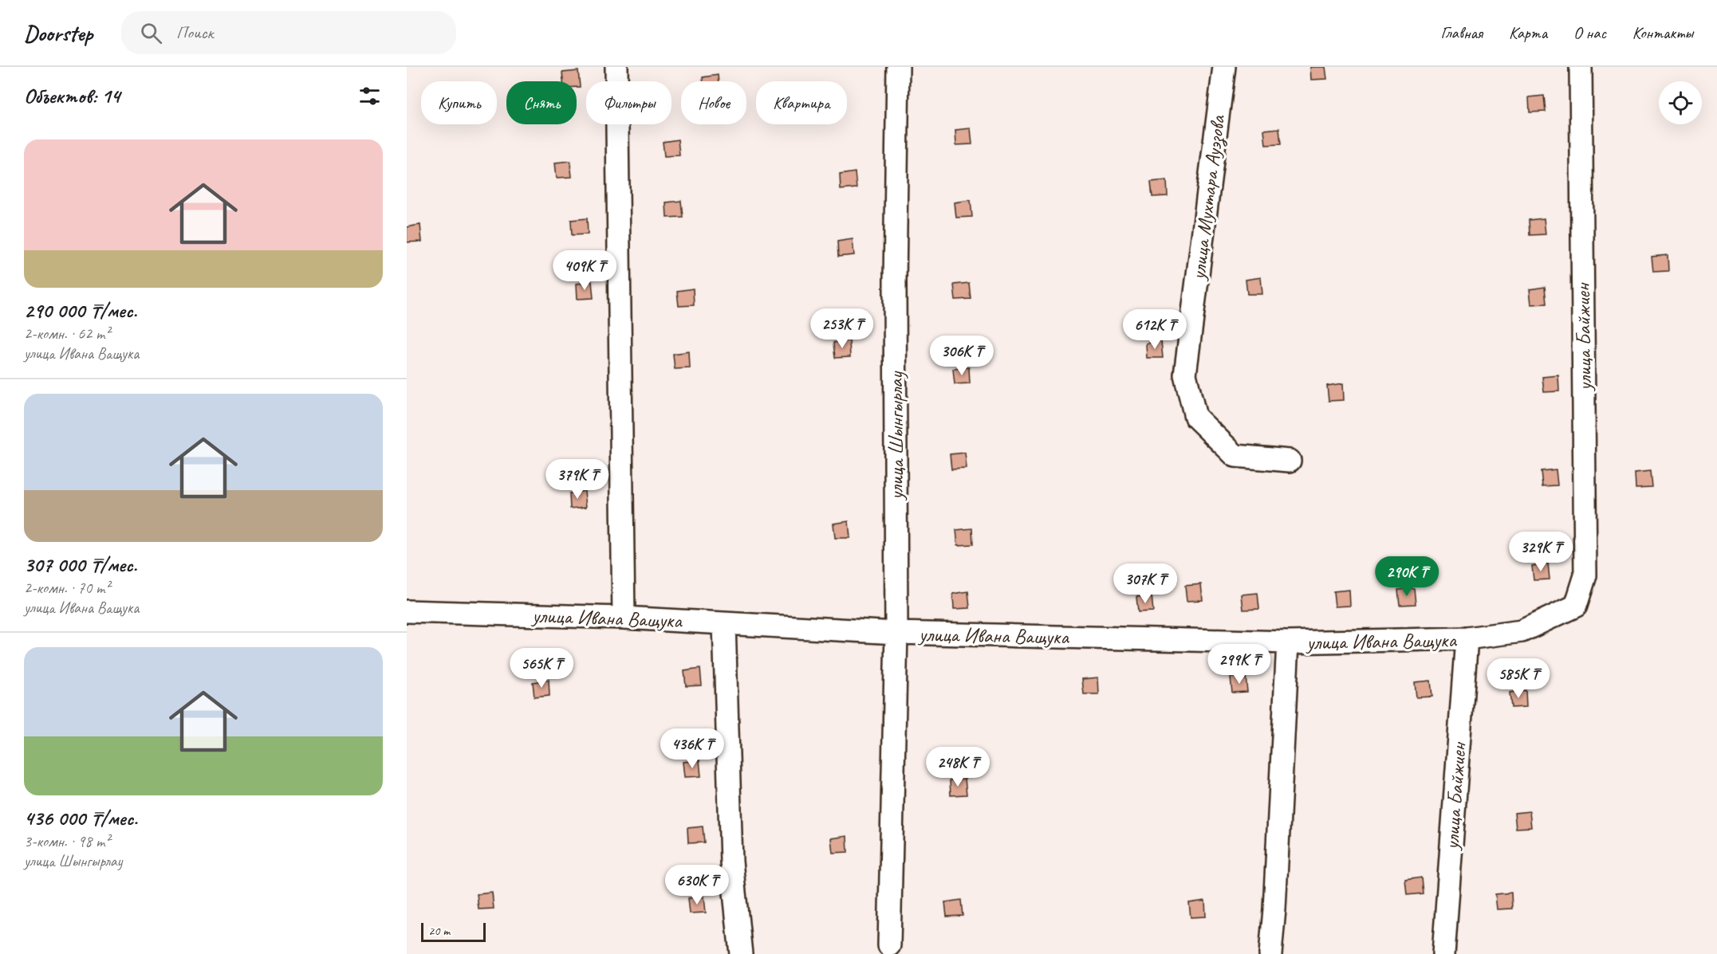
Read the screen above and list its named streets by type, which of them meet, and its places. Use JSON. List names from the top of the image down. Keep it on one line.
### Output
{"streets":{"street":["улица Мухтара Ауэзова","улица Байжиен","улица Шынгырлау","улица Ивана Ващука"]},"crossings":[["улица Байжиен","улица Ивана Ващука"],["улица Шынгырлау","улица Ивана Ващука"]],"scale_bar":"20 m","page":{"header":"Doorstep","search":"Поиск","nav":["Главная","Карта","О нас","Контакты"],"heading":"Объектов: 14","chip":["Купить","Снять","Фильтры","Новое","Квартира"],"list":[{"name":"290 000 ₸/мес.","note":"2-комн. · 62 m² · улица Ивана Ващука"},{"name":"307 000 ₸/мес.","note":"2-комн. · 70 m² · улица Ивана Ващука"},{"name":"436 000 ₸/мес.","note":"3-комн. · 98 m² · улица Шынгырлау"}],"price":["409K ₸","253K ₸","612K ₸","306K ₸","379K ₸","329K ₸","290K ₸","307K ₸","299K ₸","565K ₸","585K ₸","436K ₸","248K ₸","630K ₸"],"scale":"20 m"}}
